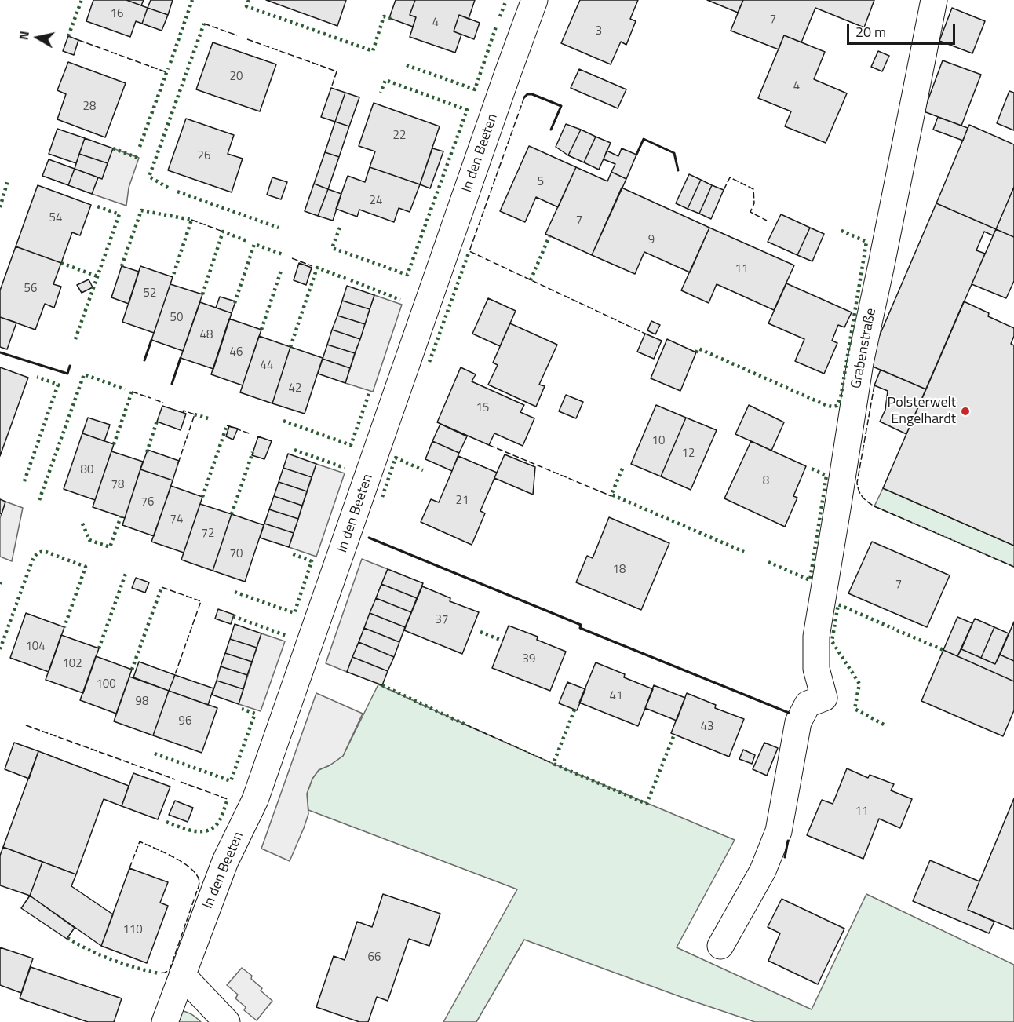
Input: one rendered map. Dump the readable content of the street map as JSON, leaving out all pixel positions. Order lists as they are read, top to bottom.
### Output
{
  "streets": {
    "street": ["In den Beeten", "Grabenstraße"]
  },
  "places": ["Polsterwelt Engelhardt"],
  "house_numbers": [
    "16",
    "7",
    "4",
    "3",
    "20",
    "4",
    "28",
    "22",
    "26",
    "5",
    "24",
    "54",
    "7",
    "9",
    "11",
    "56",
    "52",
    "50",
    "48",
    "46",
    "44",
    "42",
    "15",
    "10",
    "12",
    "80",
    "8",
    "78",
    "21",
    "76",
    "74",
    "72",
    "70",
    "18",
    "7",
    "37",
    "104",
    "39",
    "102",
    "100",
    "41",
    "98",
    "96",
    "43",
    "11",
    "110",
    "66"
  ],
  "scale_bar": "20 m",
  "north": "left"
}
